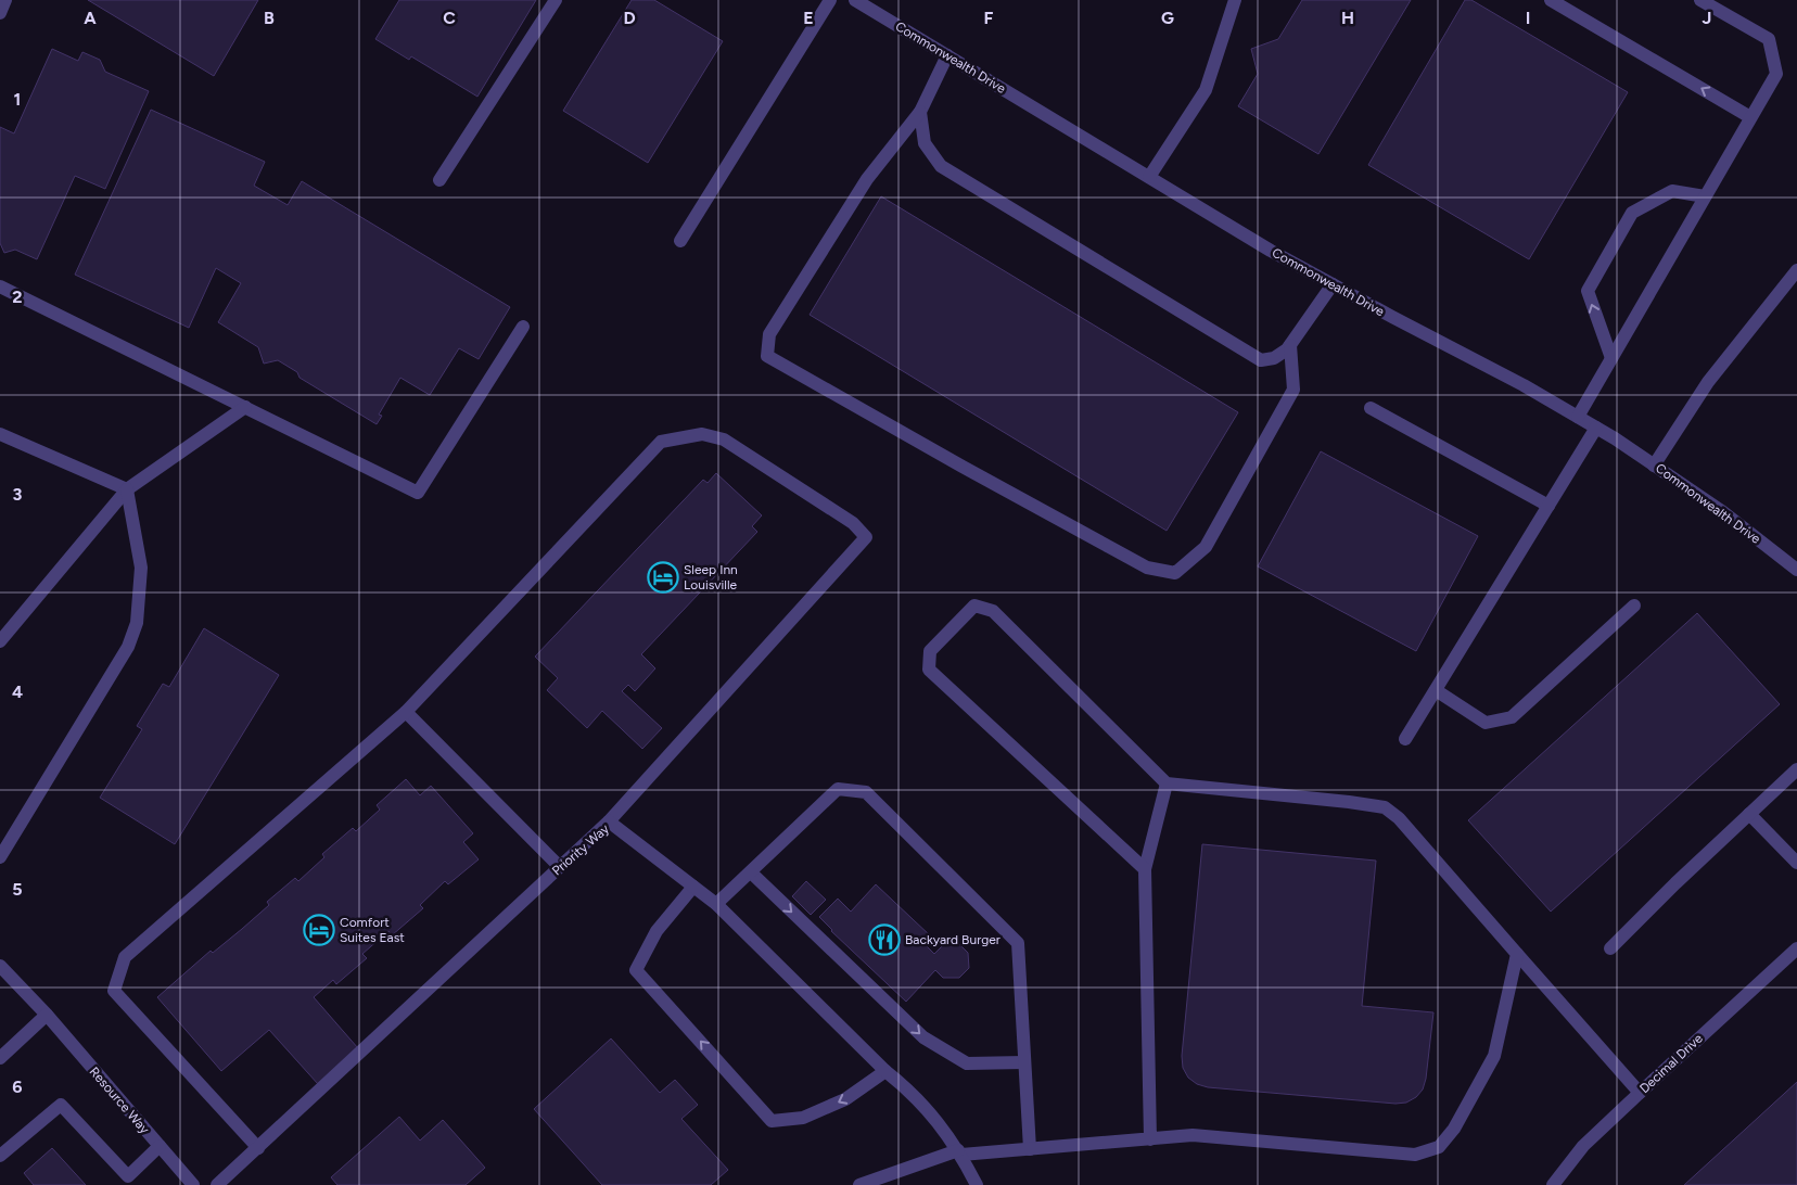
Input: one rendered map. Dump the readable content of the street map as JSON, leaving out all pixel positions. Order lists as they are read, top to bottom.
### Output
{
  "streets": {
    "street": [
      "Commonwealth Drive",
      "Priority Way",
      "Decimal Drive",
      "Resource Way"
    ]
  },
  "places": {
    "hotel": ["Sleep Inn Louisville", "Comfort Suites East"],
    "restaurant": ["Backyard Burger"]
  },
  "grid": {
    "columns": [
      "A",
      "B",
      "C",
      "D",
      "E",
      "F",
      "G",
      "H",
      "I",
      "J"
    ],
    "rows": [
      "1",
      "2",
      "3",
      "4",
      "5",
      "6"
    ]
  }
}
